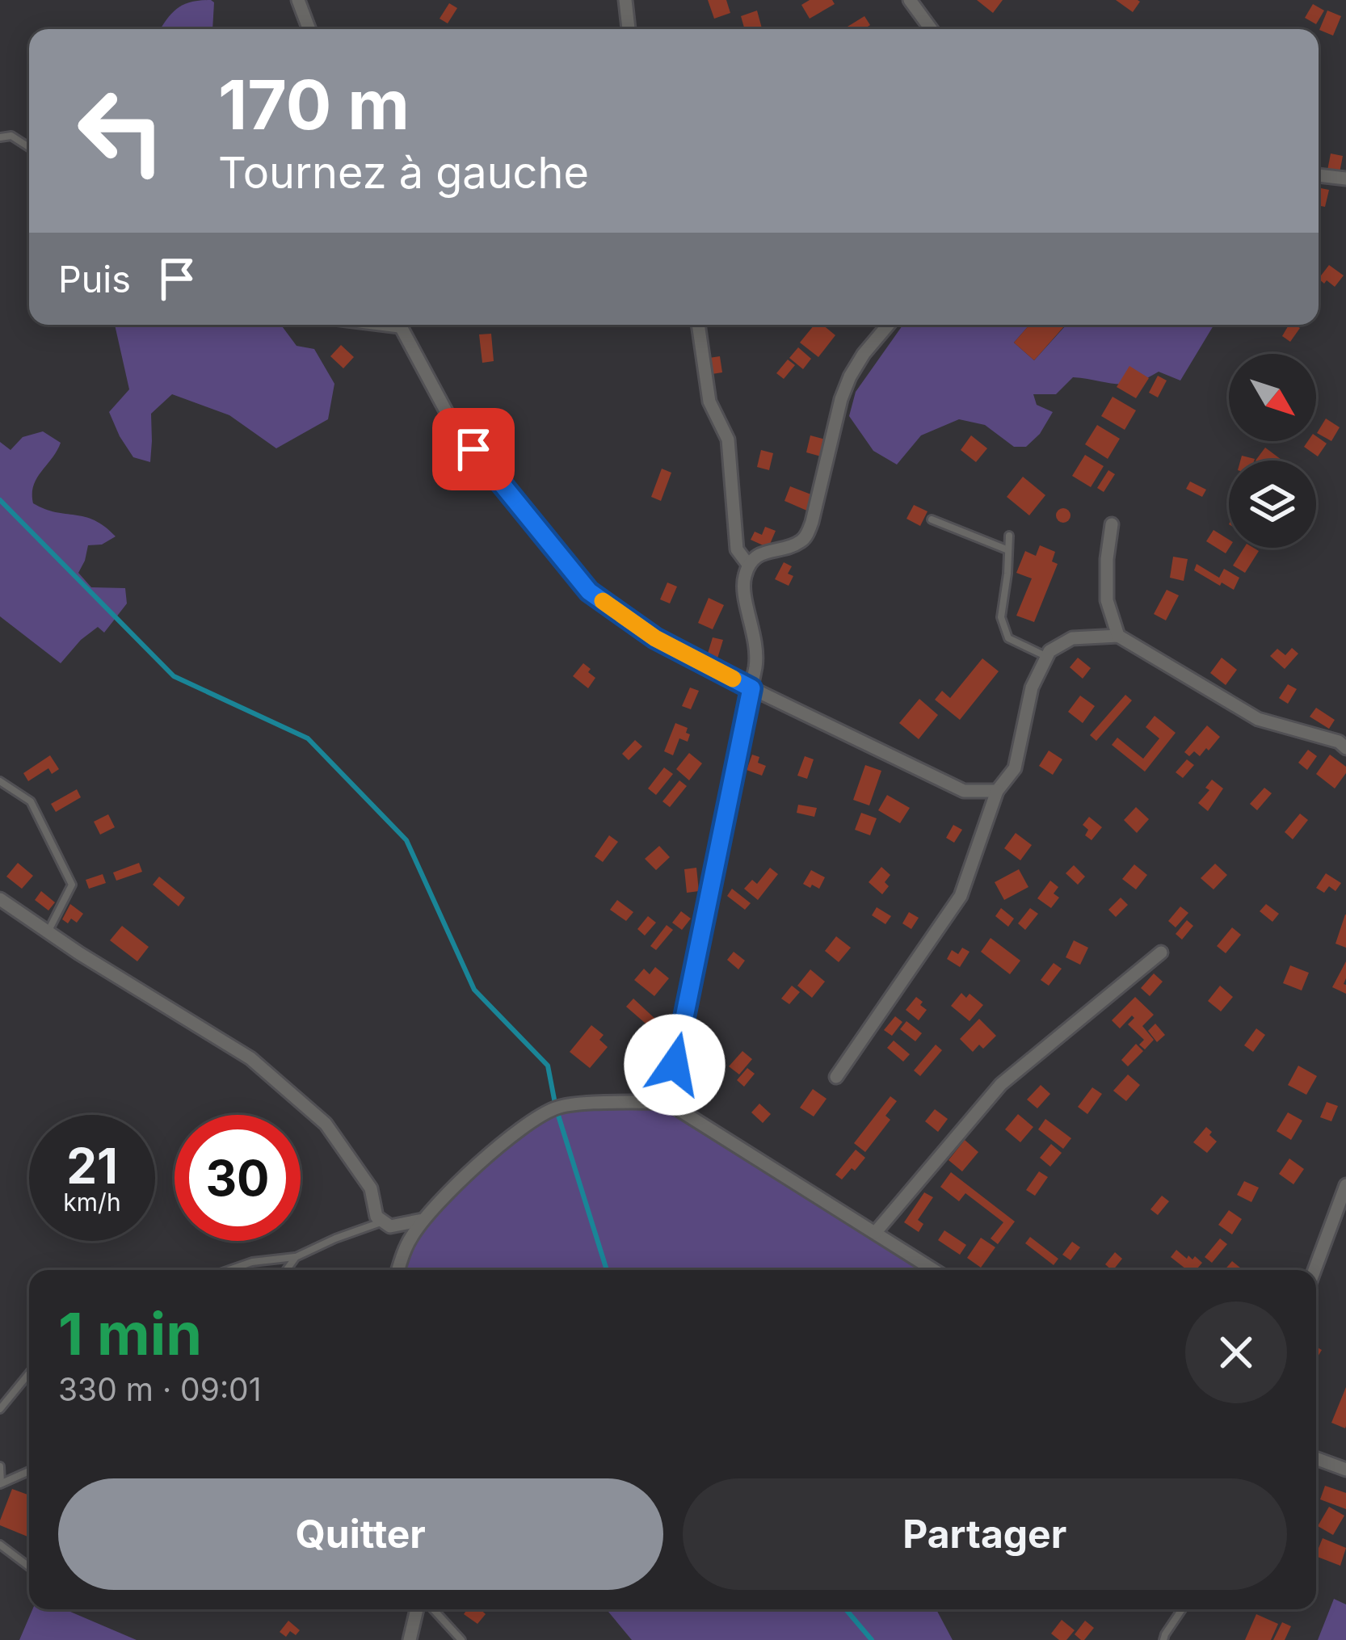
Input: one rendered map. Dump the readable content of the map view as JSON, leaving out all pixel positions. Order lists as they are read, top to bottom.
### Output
{
  "north": "bottom right",
  "page": {
    "turn": ["170 m", "Tournez à gauche"],
    "then": "Puis",
    "speed": "21 km/h",
    "limit": "30",
    "heading": ["1 min", "330 m · 09:01"],
    "buttons": ["Quitter", "Partager"]
  }
}
